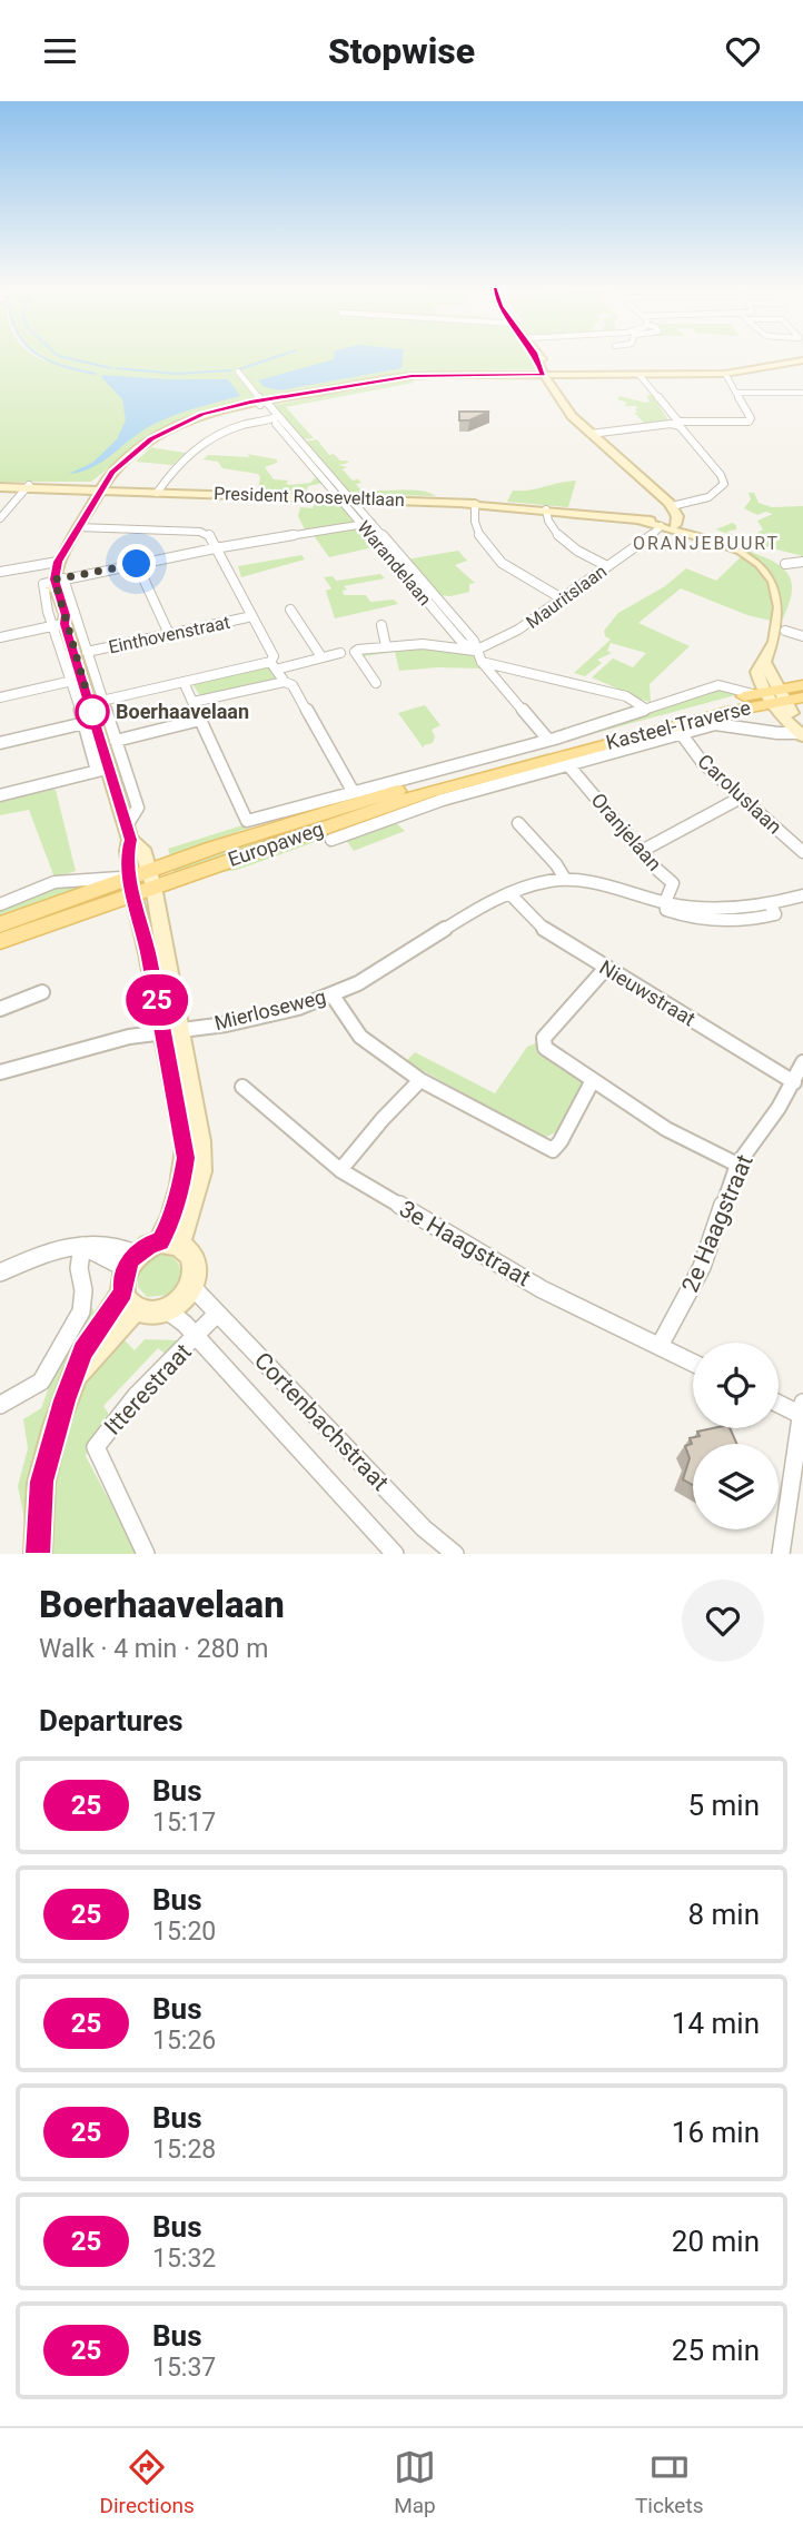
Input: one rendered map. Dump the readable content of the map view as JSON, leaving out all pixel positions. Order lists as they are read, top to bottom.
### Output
{
  "streets": {
    "main road": ["President Rooseveltlaan", "Kasteel-Traverse", "Europaweg"],
    "street": [
      "Warandelaan",
      "Mauritslaan",
      "Einthovenstraat",
      "Caroluslaan",
      "Oranjelaan",
      "Nieuwstraat",
      "Mierloseweg",
      "2e Haagstraat",
      "3e Haagstraat",
      "Itterestraat",
      "Cortenbachstraat"
    ]
  },
  "crossings": [
    ["President Rooseveltlaan", "Warandelaan"],
    ["President Rooseveltlaan", "Mauritslaan"],
    ["Warandelaan", "Mauritslaan"],
    ["Warandelaan", "Kasteel-Traverse"],
    ["Warandelaan", "Oranjelaan"],
    ["Warandelaan", "Europaweg"],
    ["Kasteel-Traverse", "Oranjelaan"],
    ["Kasteel-Traverse", "Europaweg"],
    ["Caroluslaan", "Europaweg"],
    ["Oranjelaan", "Europaweg"],
    ["Oranjelaan", "Mierloseweg"],
    ["Nieuwstraat", "Mierloseweg"],
    ["Nieuwstraat", "2e Haagstraat"],
    ["2e Haagstraat", "3e Haagstraat"],
    ["Itterestraat", "Cortenbachstraat"]
  ],
  "districts": ["ORANJEBUURT"],
  "places": ["Boerhaavelaan"],
  "lines": ["bus line 25"],
  "page": {
    "header": "Stopwise",
    "on_map": "25",
    "heading": [
      ["Boerhaavelaan", "Walk · 4 min · 280 m"],
      "Departures"
    ],
    "list": [
      {
        "mark": "25",
        "name": "Bus",
        "note": "15:17",
        "value": "5 min"
      },
      {
        "mark": "25",
        "name": "Bus",
        "note": "15:20",
        "value": "8 min"
      },
      {
        "mark": "25",
        "name": "Bus",
        "note": "15:26",
        "value": "14 min"
      },
      {
        "mark": "25",
        "name": "Bus",
        "note": "15:28",
        "value": "16 min"
      },
      {
        "mark": "25",
        "name": "Bus",
        "note": "15:32",
        "value": "20 min"
      },
      {
        "mark": "25",
        "name": "Bus",
        "note": "15:37",
        "value": "25 min"
      }
    ],
    "tabs": ["Directions", "Map", "Tickets"]
  }
}
